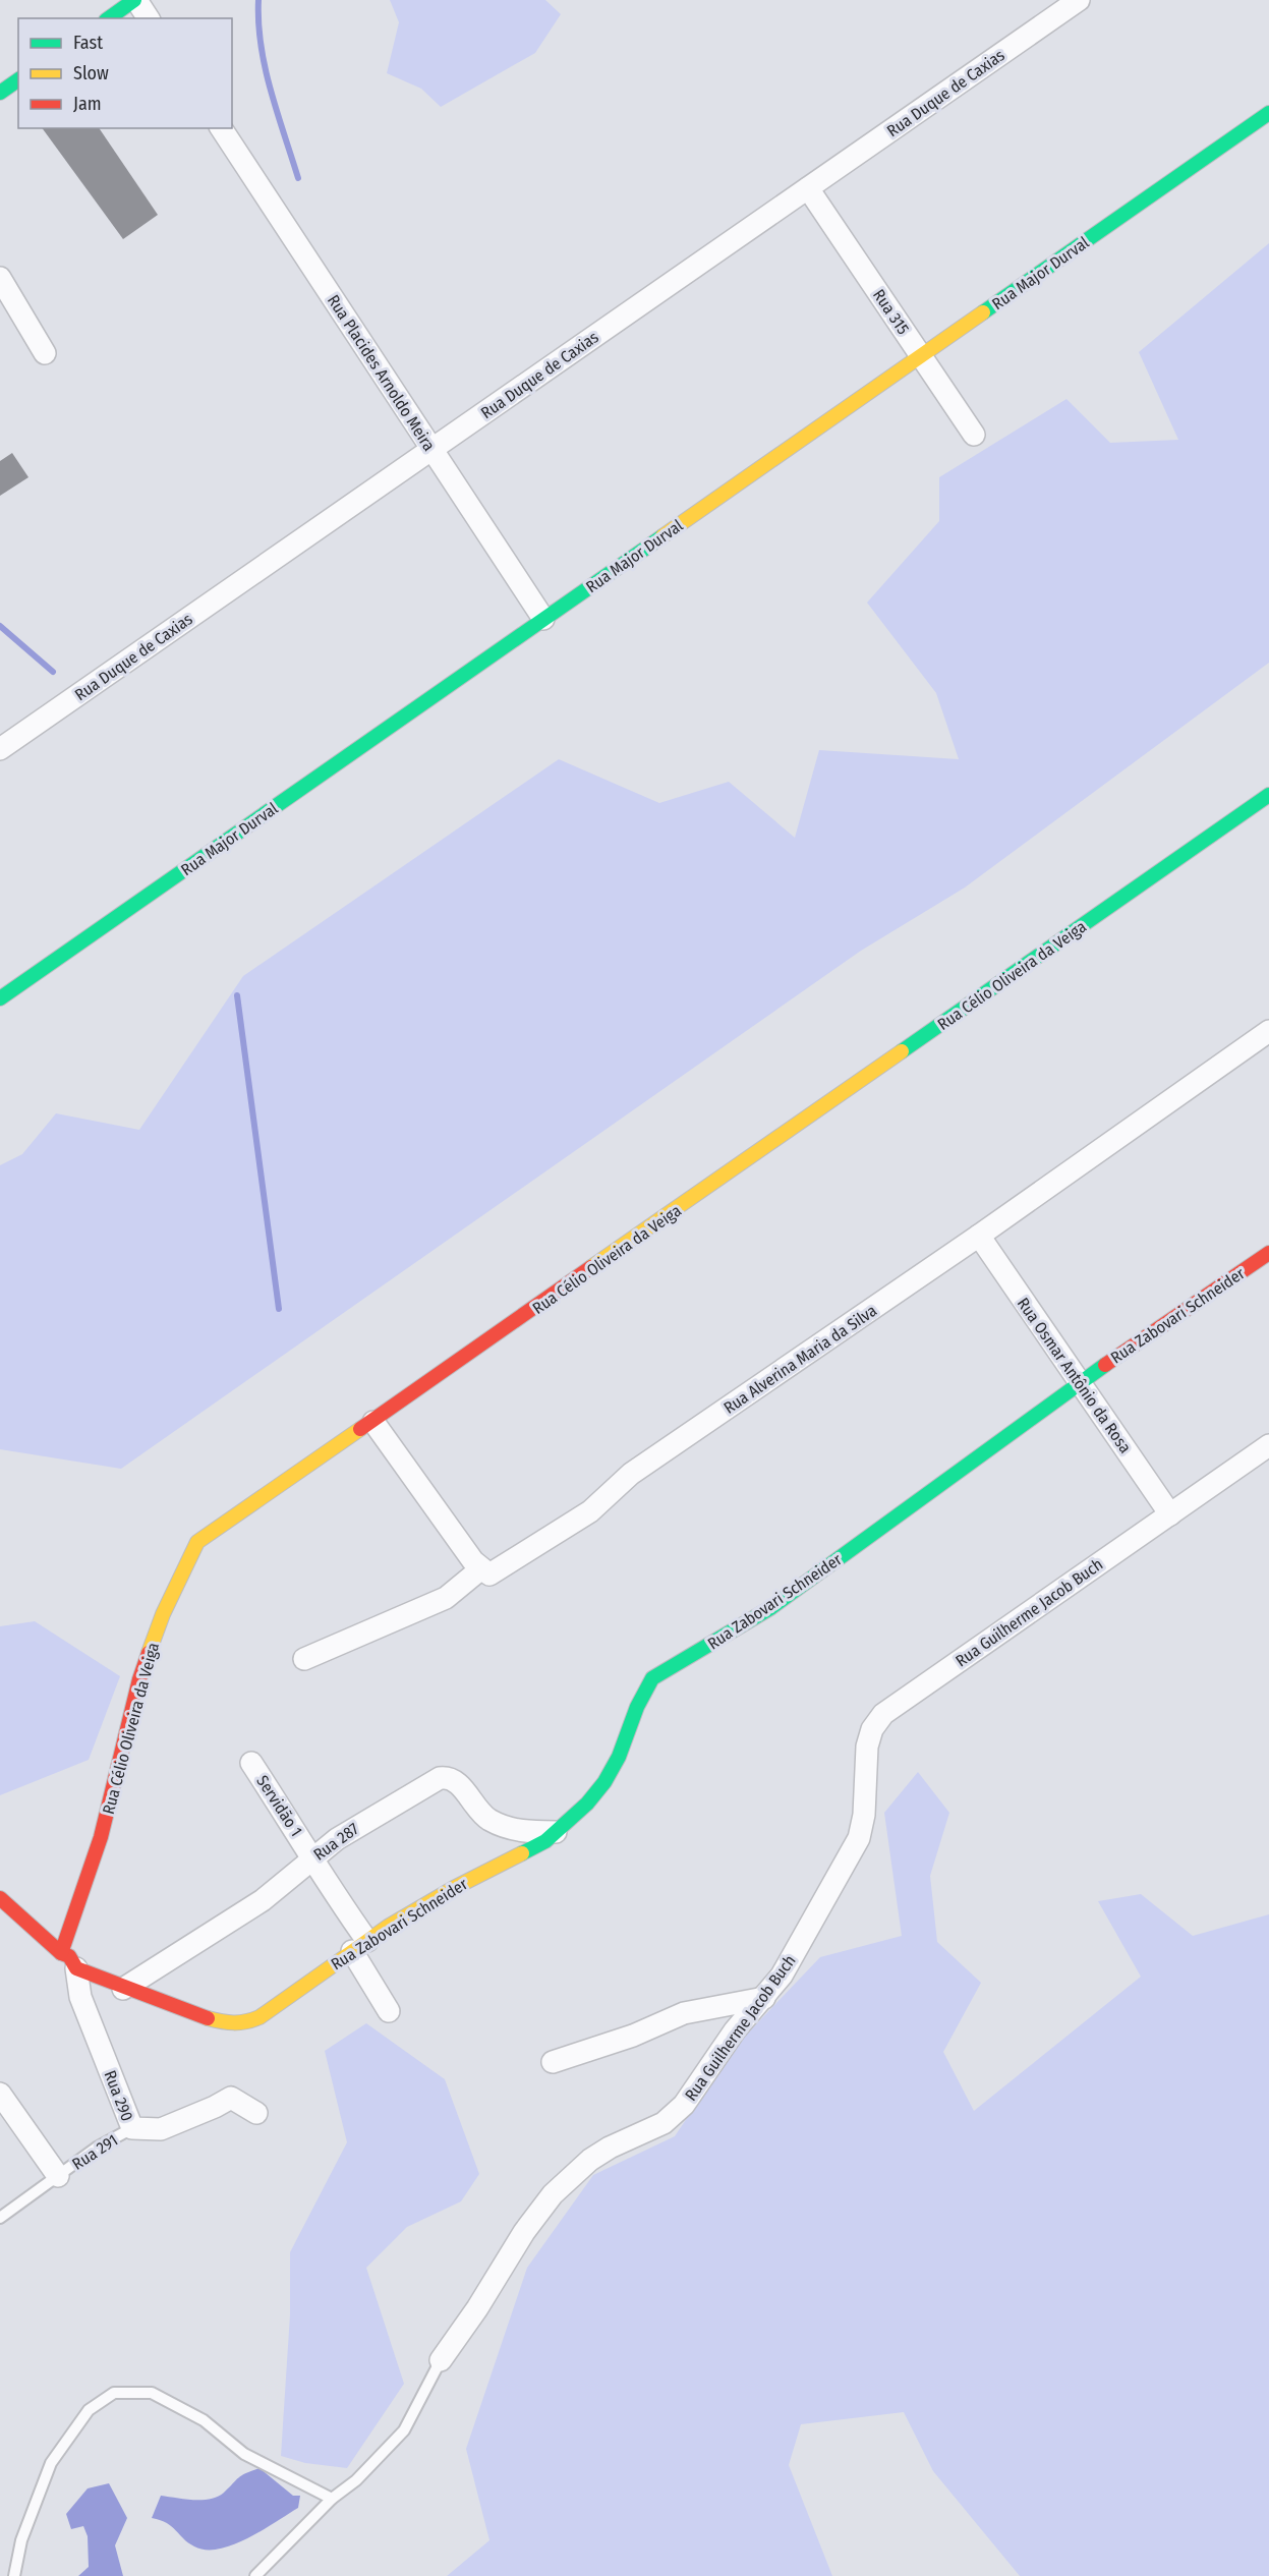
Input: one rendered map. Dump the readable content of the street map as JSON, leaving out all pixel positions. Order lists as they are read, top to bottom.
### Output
{
  "streets": {
    "street": [
      "Rua Duque de Caxias",
      "Rua Major Durval",
      "Rua 315",
      "Rua Placides Arnoldo Meira",
      "Rua Célio Oliveira da Veiga",
      "Rua Zabovari Schneider",
      "Rua Alverina Maria da Silva",
      "Rua Osmar Antônio da Rosa",
      "Rua Guilherme Jacob Buch",
      "Servidão 1",
      "Rua 287",
      "Rua 290"
    ],
    "lane": ["Rua 291"]
  },
  "crossings": [
    ["Rua Duque de Caxias", "Rua 315"],
    ["Rua Duque de Caxias", "Rua Placides Arnoldo Meira"],
    ["Rua Major Durval", "Rua 315"],
    ["Rua Major Durval", "Rua Placides Arnoldo Meira"],
    ["Rua Célio Oliveira da Veiga", "Rua Zabovari Schneider"],
    ["Rua Zabovari Schneider", "Rua Osmar Antônio da Rosa"],
    ["Rua Zabovari Schneider", "Servidão 1"],
    ["Rua Zabovari Schneider", "Rua 287"],
    ["Rua Zabovari Schneider", "Rua 290"],
    ["Rua Alverina Maria da Silva", "Rua Osmar Antônio da Rosa"],
    ["Rua Osmar Antônio da Rosa", "Rua Guilherme Jacob Buch"],
    ["Servidão 1", "Rua 287"],
    ["Rua 290", "Rua 291"]
  ],
  "legend": ["Fast", "Slow", "Jam"]
}
